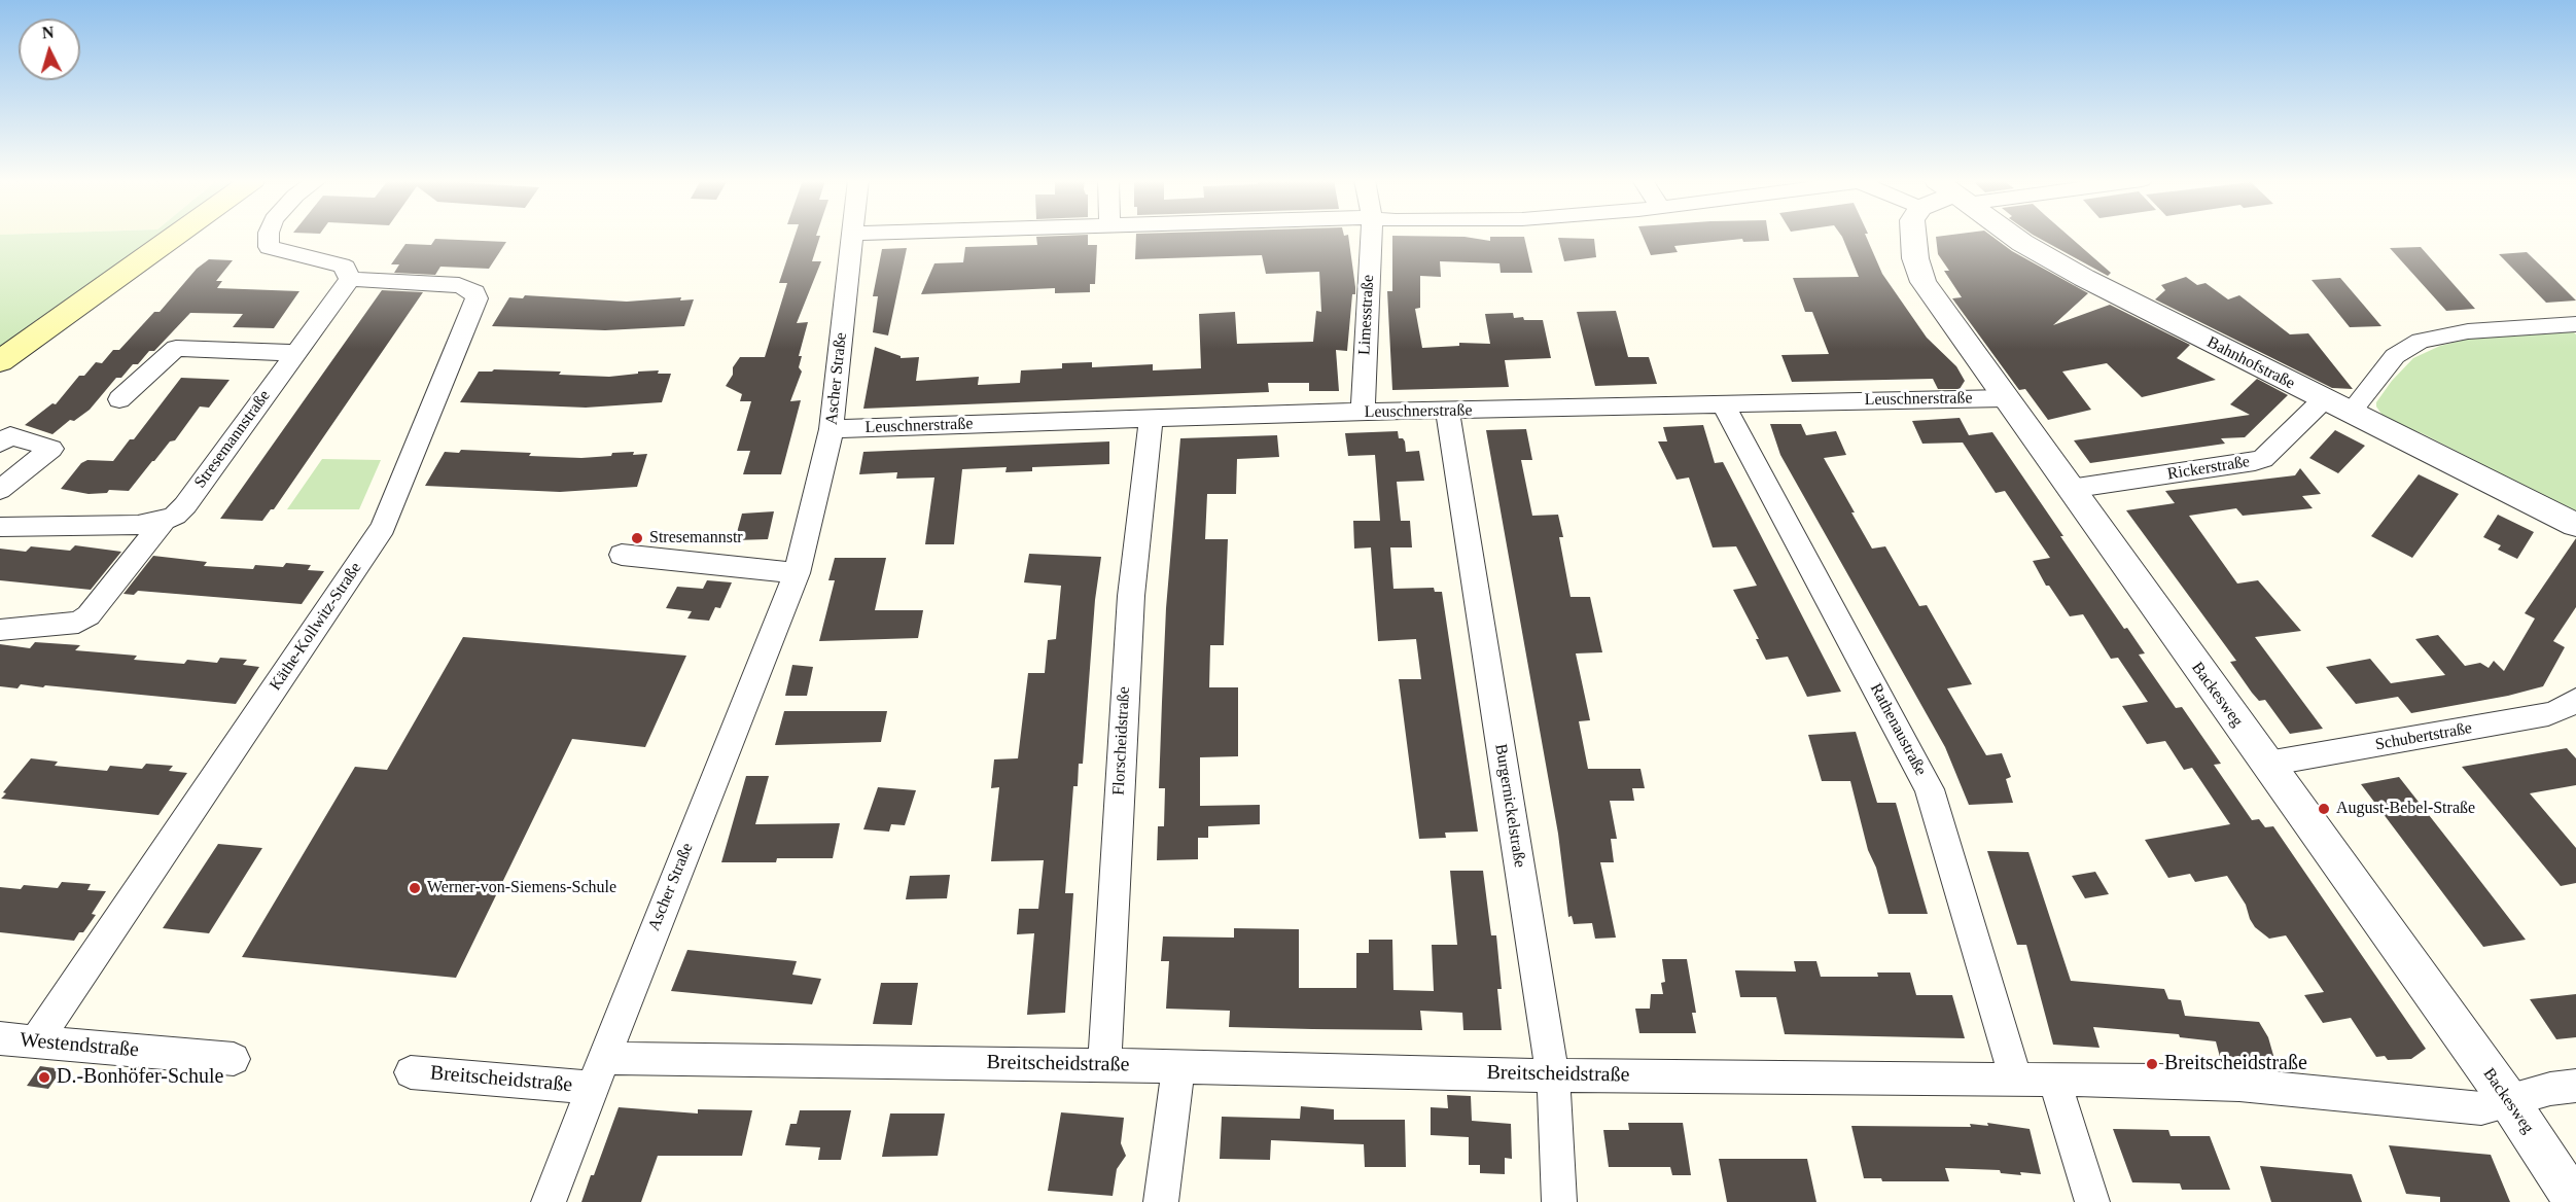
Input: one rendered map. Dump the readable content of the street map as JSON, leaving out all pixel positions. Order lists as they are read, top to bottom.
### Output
{
  "streets": {
    "street": [
      "Limesstraße",
      "Bahnhofstraße",
      "Ascher Straße",
      "Leuschnerstraße",
      "Stresemannstraße",
      "Rickerstraße",
      "Käthe-Kollwitz-Straße",
      "Backesweg",
      "Rathenaustraße",
      "Schubertstraße",
      "Florscheidstraße",
      "Burgernickelstraße",
      "Westendstraße",
      "Breitscheidstraße"
    ]
  },
  "crossings": [
    ["Limesstraße", "Leuschnerstraße"],
    ["Bahnhofstraße", "Rickerstraße"],
    ["Ascher Straße", "Leuschnerstraße"],
    ["Ascher Straße", "Breitscheidstraße"],
    ["Leuschnerstraße", "Backesweg"],
    ["Leuschnerstraße", "Rathenaustraße"],
    ["Leuschnerstraße", "Florscheidstraße"],
    ["Leuschnerstraße", "Burgernickelstraße"],
    ["Stresemannstraße", "Käthe-Kollwitz-Straße"],
    ["Rickerstraße", "Backesweg"],
    ["Käthe-Kollwitz-Straße", "Westendstraße"],
    ["Backesweg", "Schubertstraße"],
    ["Backesweg", "Breitscheidstraße"],
    ["Rathenaustraße", "Breitscheidstraße"],
    ["Florscheidstraße", "Breitscheidstraße"],
    ["Burgernickelstraße", "Breitscheidstraße"]
  ],
  "places": [
    "Stresemannstr",
    "August-Bebel-Straße",
    "Werner-von-Siemens-Schule",
    "Breitscheidstraße",
    "D.-Bonhöfer-Schule"
  ],
  "north": "top"
}
